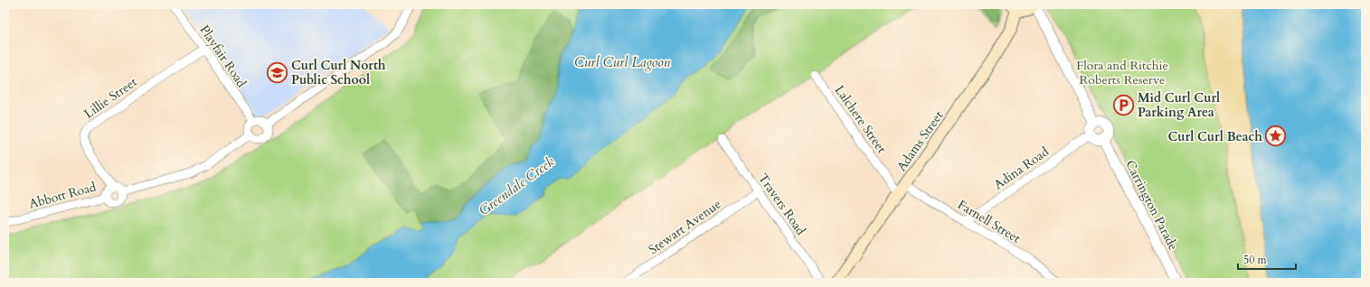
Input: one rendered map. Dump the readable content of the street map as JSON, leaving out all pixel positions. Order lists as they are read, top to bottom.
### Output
{
  "streets": {
    "main road": ["Adams Street"],
    "street": [
      "Playfair Road",
      "Lillie Street",
      "Lalchere Street",
      "Adina Road",
      "Abbott Road",
      "Travers Road",
      "Carrington Parade",
      "Farnell Street",
      "Stewart Avenue"
    ]
  },
  "crossings": [
    ["Playfair Road", "Lillie Street"],
    ["Playfair Road", "Abbott Road"],
    ["Lillie Street", "Abbott Road"],
    ["Lalchere Street", "Adams Street"],
    ["Adams Street", "Farnell Street"],
    ["Adina Road", "Carrington Parade"],
    ["Adina Road", "Farnell Street"],
    ["Travers Road", "Stewart Avenue"]
  ],
  "water": ["Curl Curl Lagoon", "Greendale Creek"],
  "parks": ["Flora and Ritchie Roberts Reserve"],
  "places": {
    "school or university": ["Curl Curl North Public School"],
    "parking": ["Mid Curl Curl Parking Area"],
    "place": ["Curl Curl Beach"]
  },
  "scale_bar": "50 m"
}
